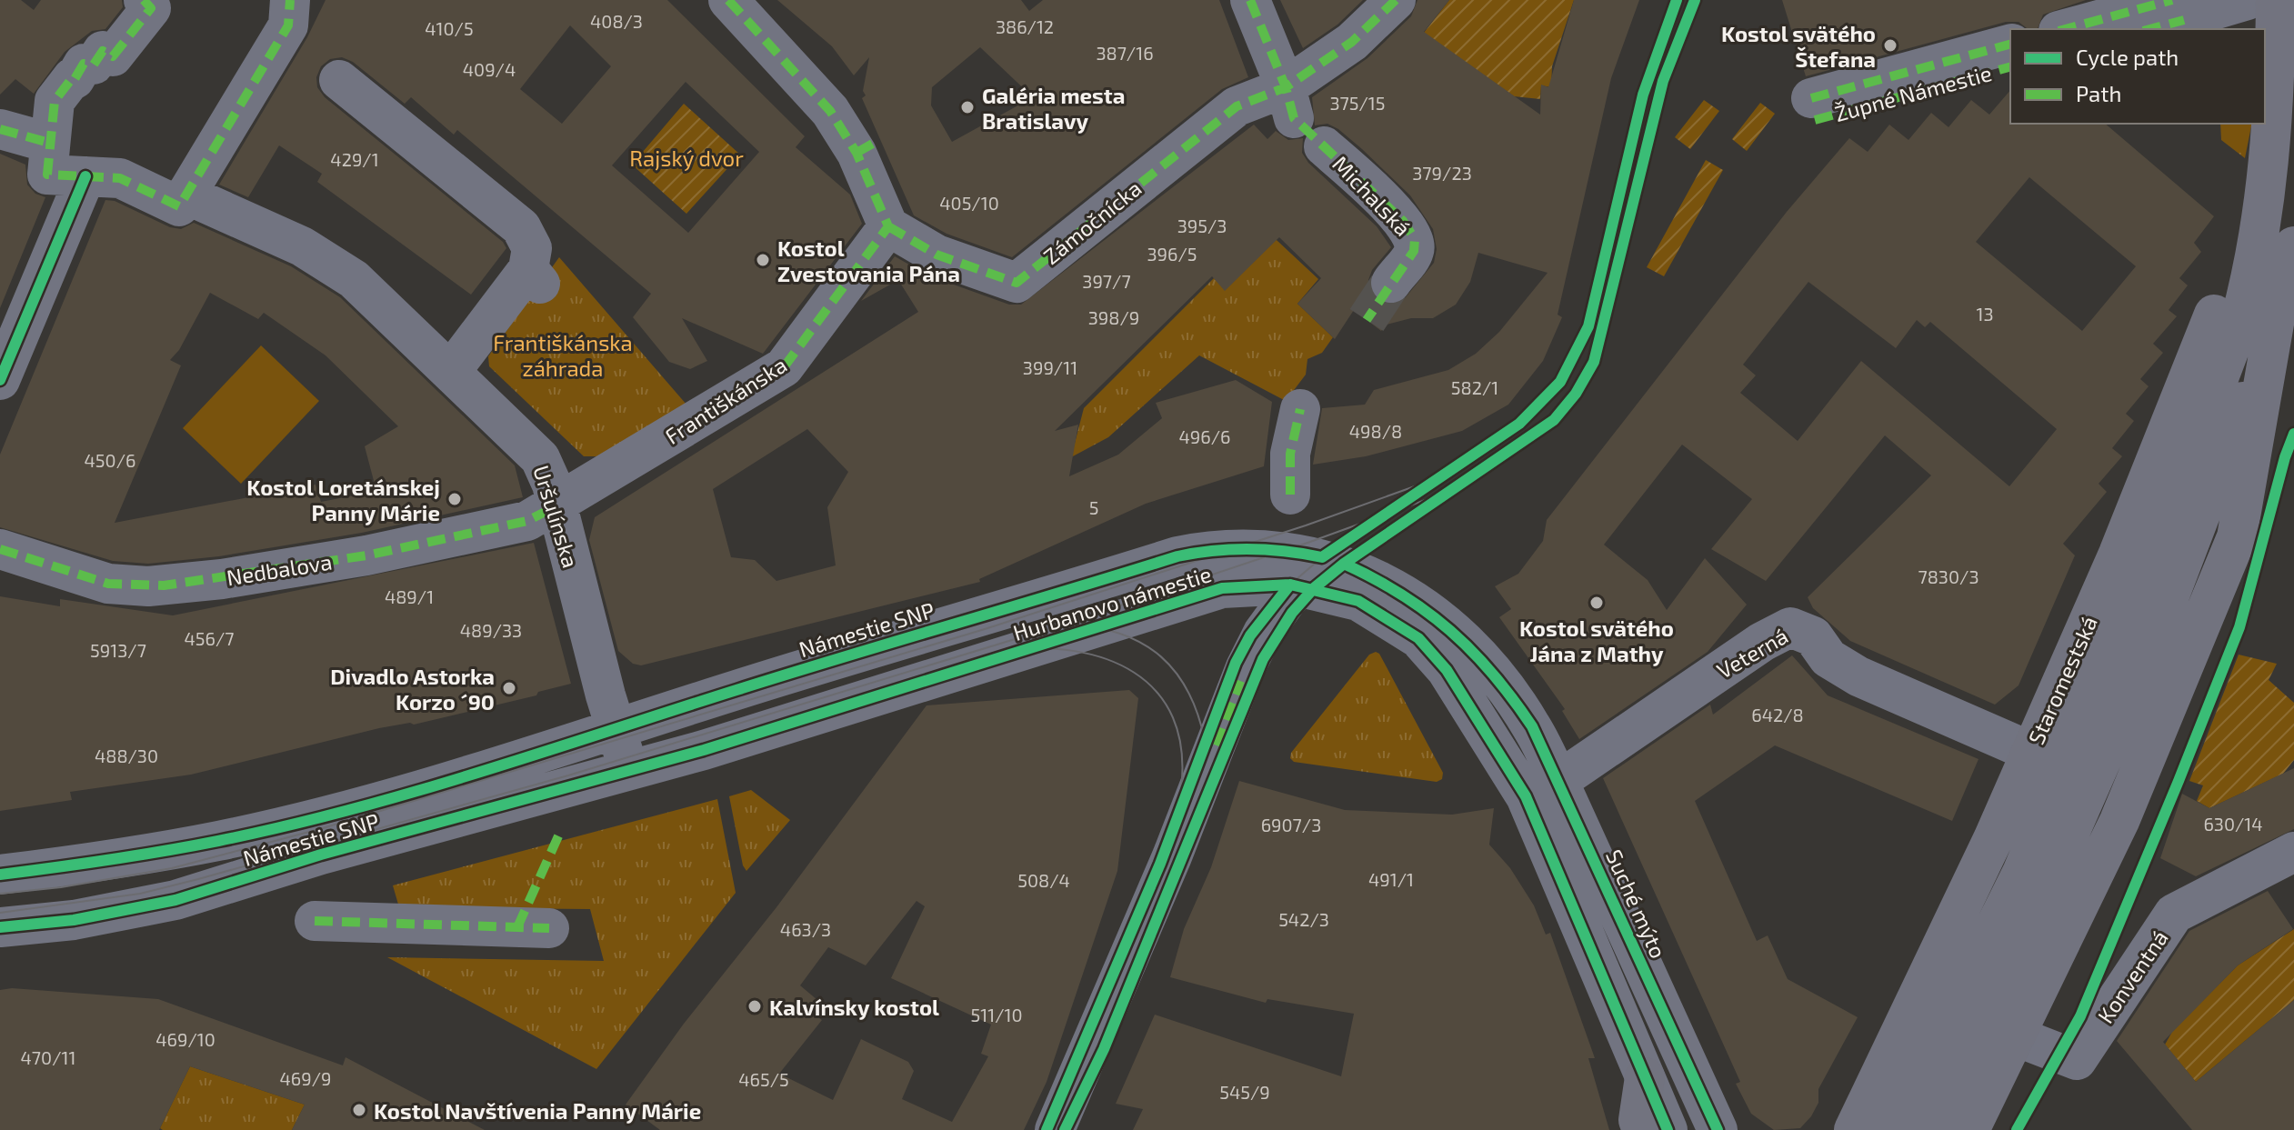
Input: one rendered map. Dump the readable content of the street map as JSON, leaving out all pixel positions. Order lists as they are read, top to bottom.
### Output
{
  "streets": {
    "main road": ["Staromestská"],
    "street": [
      "Župné Námestie",
      "Michalská",
      "Zámočnícka",
      "Františkánska",
      "Uršulínska",
      "Nedbalova",
      "Hurbanovo námestie",
      "Námestie SNP",
      "Veterná",
      "Suché mýto",
      "Konventná"
    ]
  },
  "crossings": [
    ["Zámočnícka", "Františkánska"],
    ["Františkánska", "Uršulínska"],
    ["Františkánska", "Nedbalova"],
    ["Uršulínska", "Nedbalova"],
    ["Uršulínska", "Námestie SNP"],
    ["Hurbanovo námestie", "Námestie SNP"],
    ["Hurbanovo námestie", "Suché mýto"],
    ["Veterná", "Staromestská"],
    ["Veterná", "Suché mýto"]
  ],
  "parks": ["Rajský dvor", "Františkánska záhrada"],
  "places": [
    "Kostol svätého Štefana",
    "Galéria mesta Bratislavy",
    "Kostol Zvestovania Pána",
    "Kostol Loretánskej Panny Márie",
    "Kostol svätého Jána z Mathy",
    "Divadlo Astorka Korzo ´90",
    "Kalvínsky kostol",
    "Kostol Navštívenia Panny Márie"
  ],
  "house_numbers": [
    "408/3",
    "386/12",
    "410/5",
    "387/16",
    "409/4",
    "375/15",
    "429/1",
    "379/23",
    "405/10",
    "395/3",
    "396/5",
    "397/7",
    "13",
    "398/9",
    "399/11",
    "582/1",
    "498/8",
    "496/6",
    "450/6",
    "5",
    "7830/3",
    "489/1",
    "489/33",
    "456/7",
    "5913/7",
    "642/8",
    "488/30",
    "630/14",
    "6907/3",
    "491/1",
    "508/4",
    "542/3",
    "463/3",
    "511/10",
    "469/10",
    "470/11",
    "469/9",
    "465/5",
    "545/9"
  ],
  "legend": ["Cycle path", "Path"]
}
